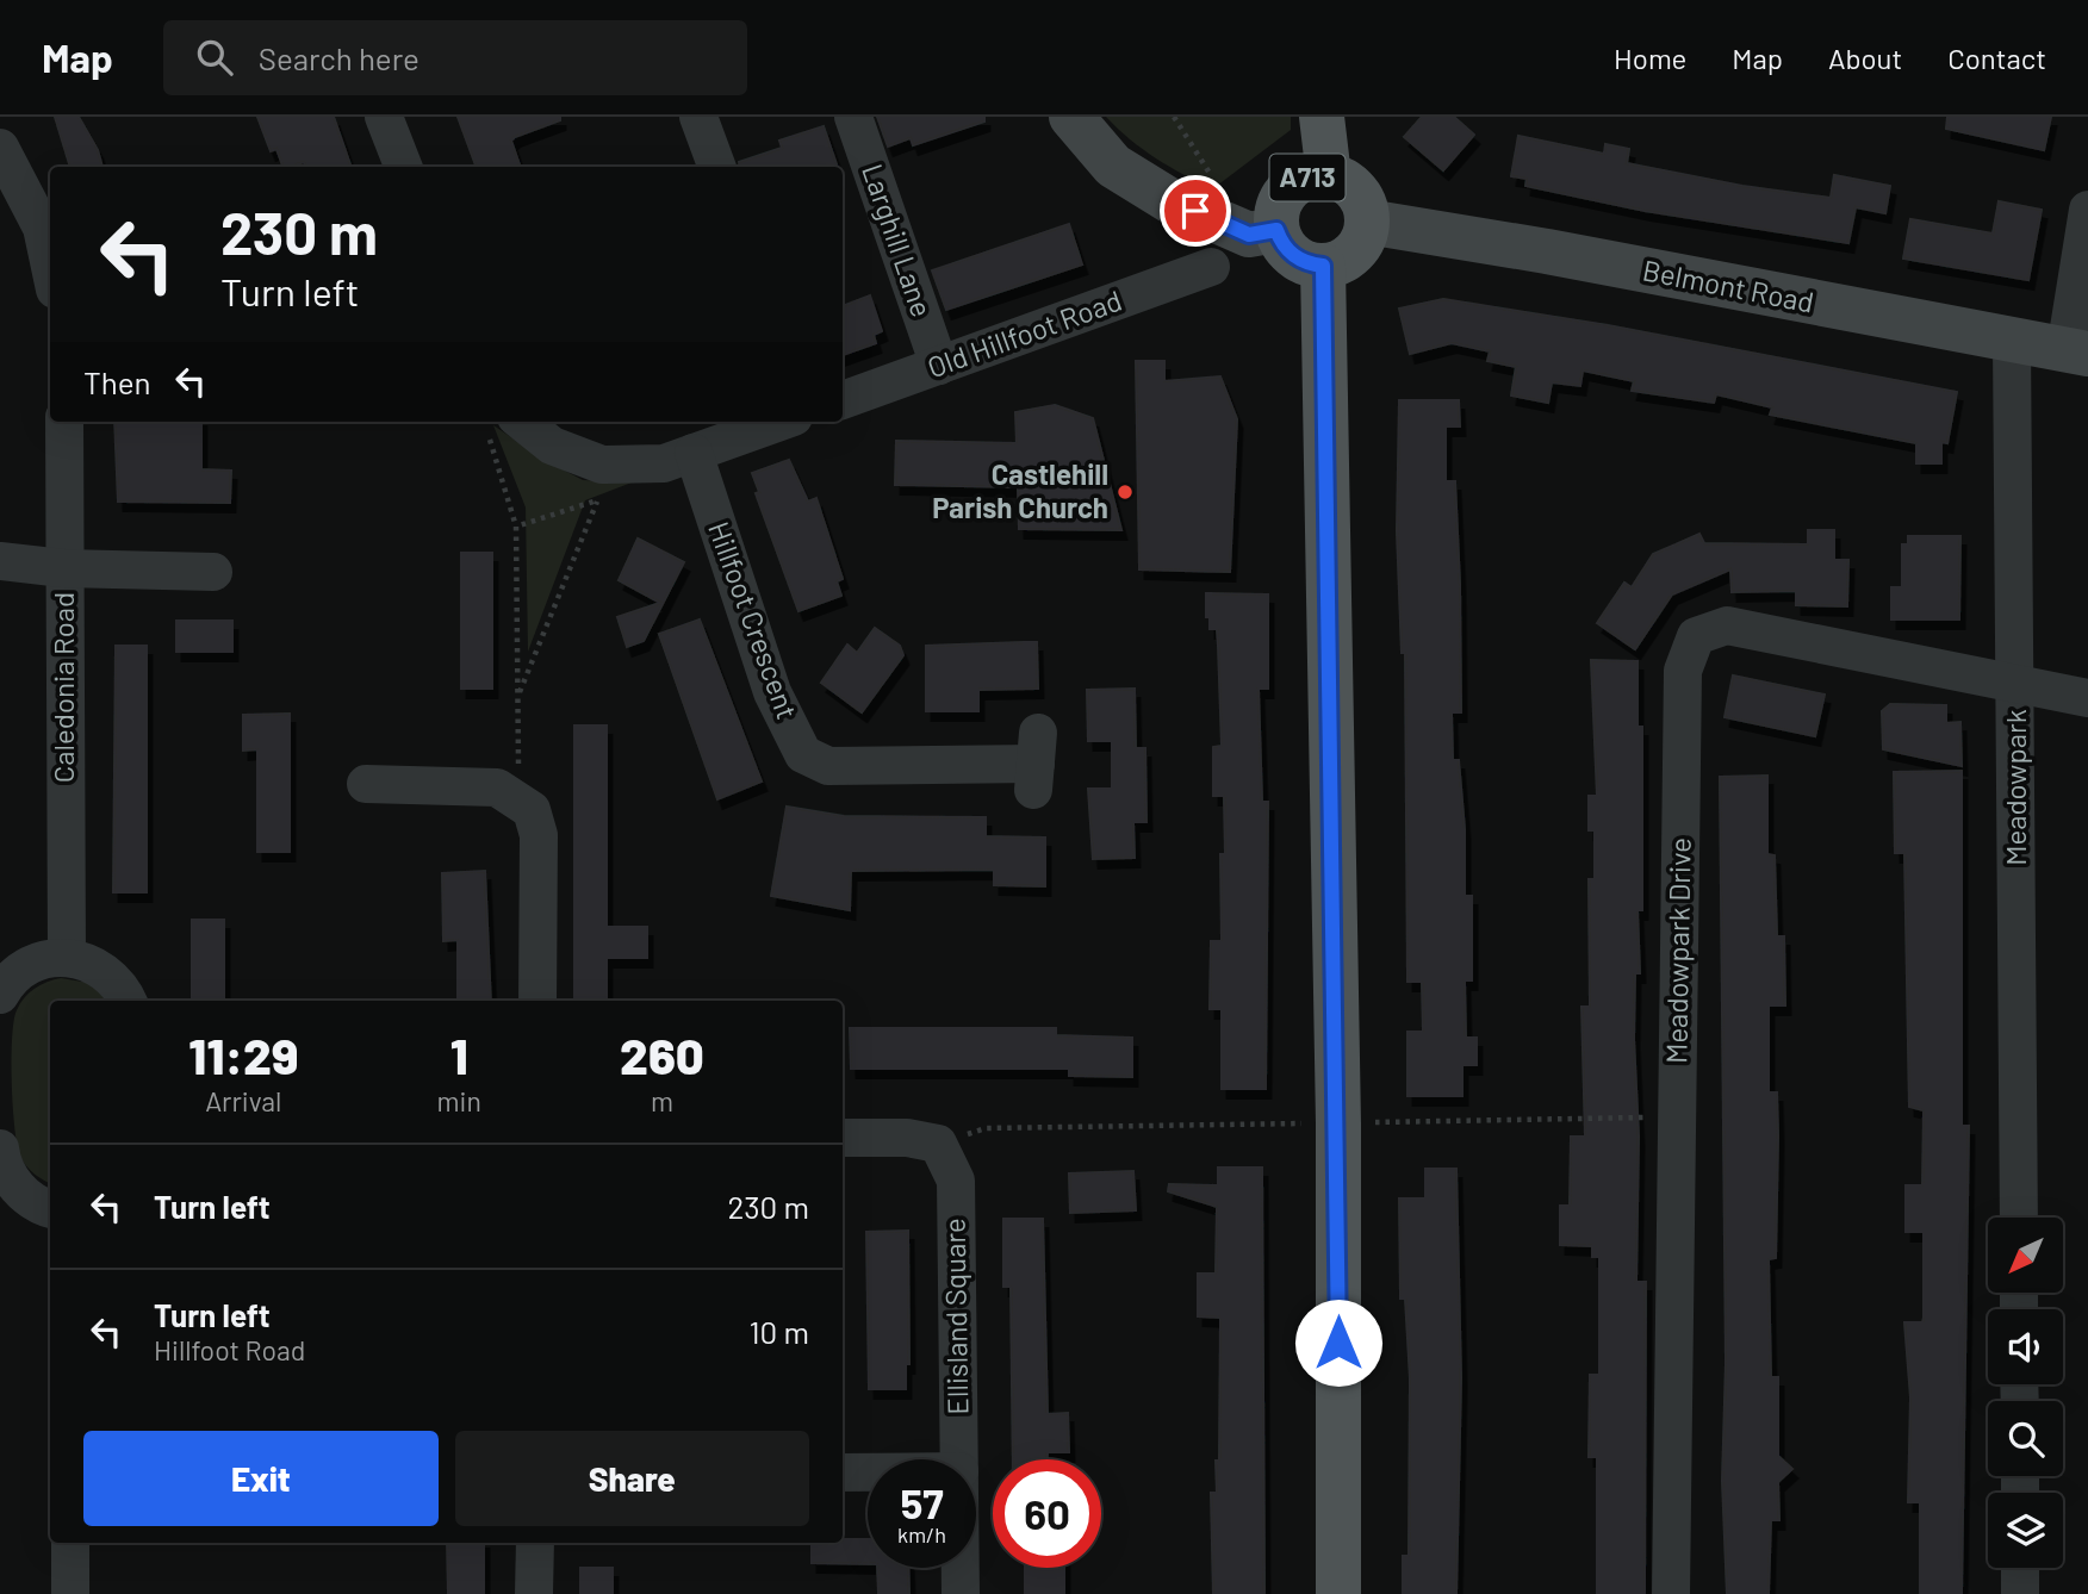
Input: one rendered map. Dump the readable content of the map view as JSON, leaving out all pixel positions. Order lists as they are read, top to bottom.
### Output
{
  "streets": {
    "main road": ["A713"],
    "street": [
      "Larghill Lane",
      "Belmont Road",
      "Old Hillfoot Road",
      "Hillfoot Crescent",
      "Caledonia Road",
      "Meadowpark",
      "Meadowpark Drive",
      "Ellisland Square"
    ]
  },
  "crossings": [
    ["A713", "Belmont Road"],
    ["Larghill Lane", "Old Hillfoot Road"],
    ["Belmont Road", "Meadowpark"],
    ["Meadowpark", "Meadowpark Drive"]
  ],
  "places": ["Castlehill Parish Church"],
  "north": "bottom left",
  "page": {
    "header": "Map",
    "search": "Search here",
    "nav": [
      "Home",
      "Map",
      "About",
      "Contact"
    ],
    "turn": ["230 m", "Turn left"],
    "then": "Then",
    "eta": [
      "11:29",
      "Arrival",
      "1",
      "min",
      "260",
      "m"
    ],
    "list": [
      {
        "name": "Turn left",
        "value": "230 m"
      },
      {
        "name": "Turn left",
        "note": "Hillfoot Road",
        "value": "10 m"
      }
    ],
    "buttons": ["Exit", "Share"],
    "speed": "57 km/h",
    "limit": "60"
  }
}
